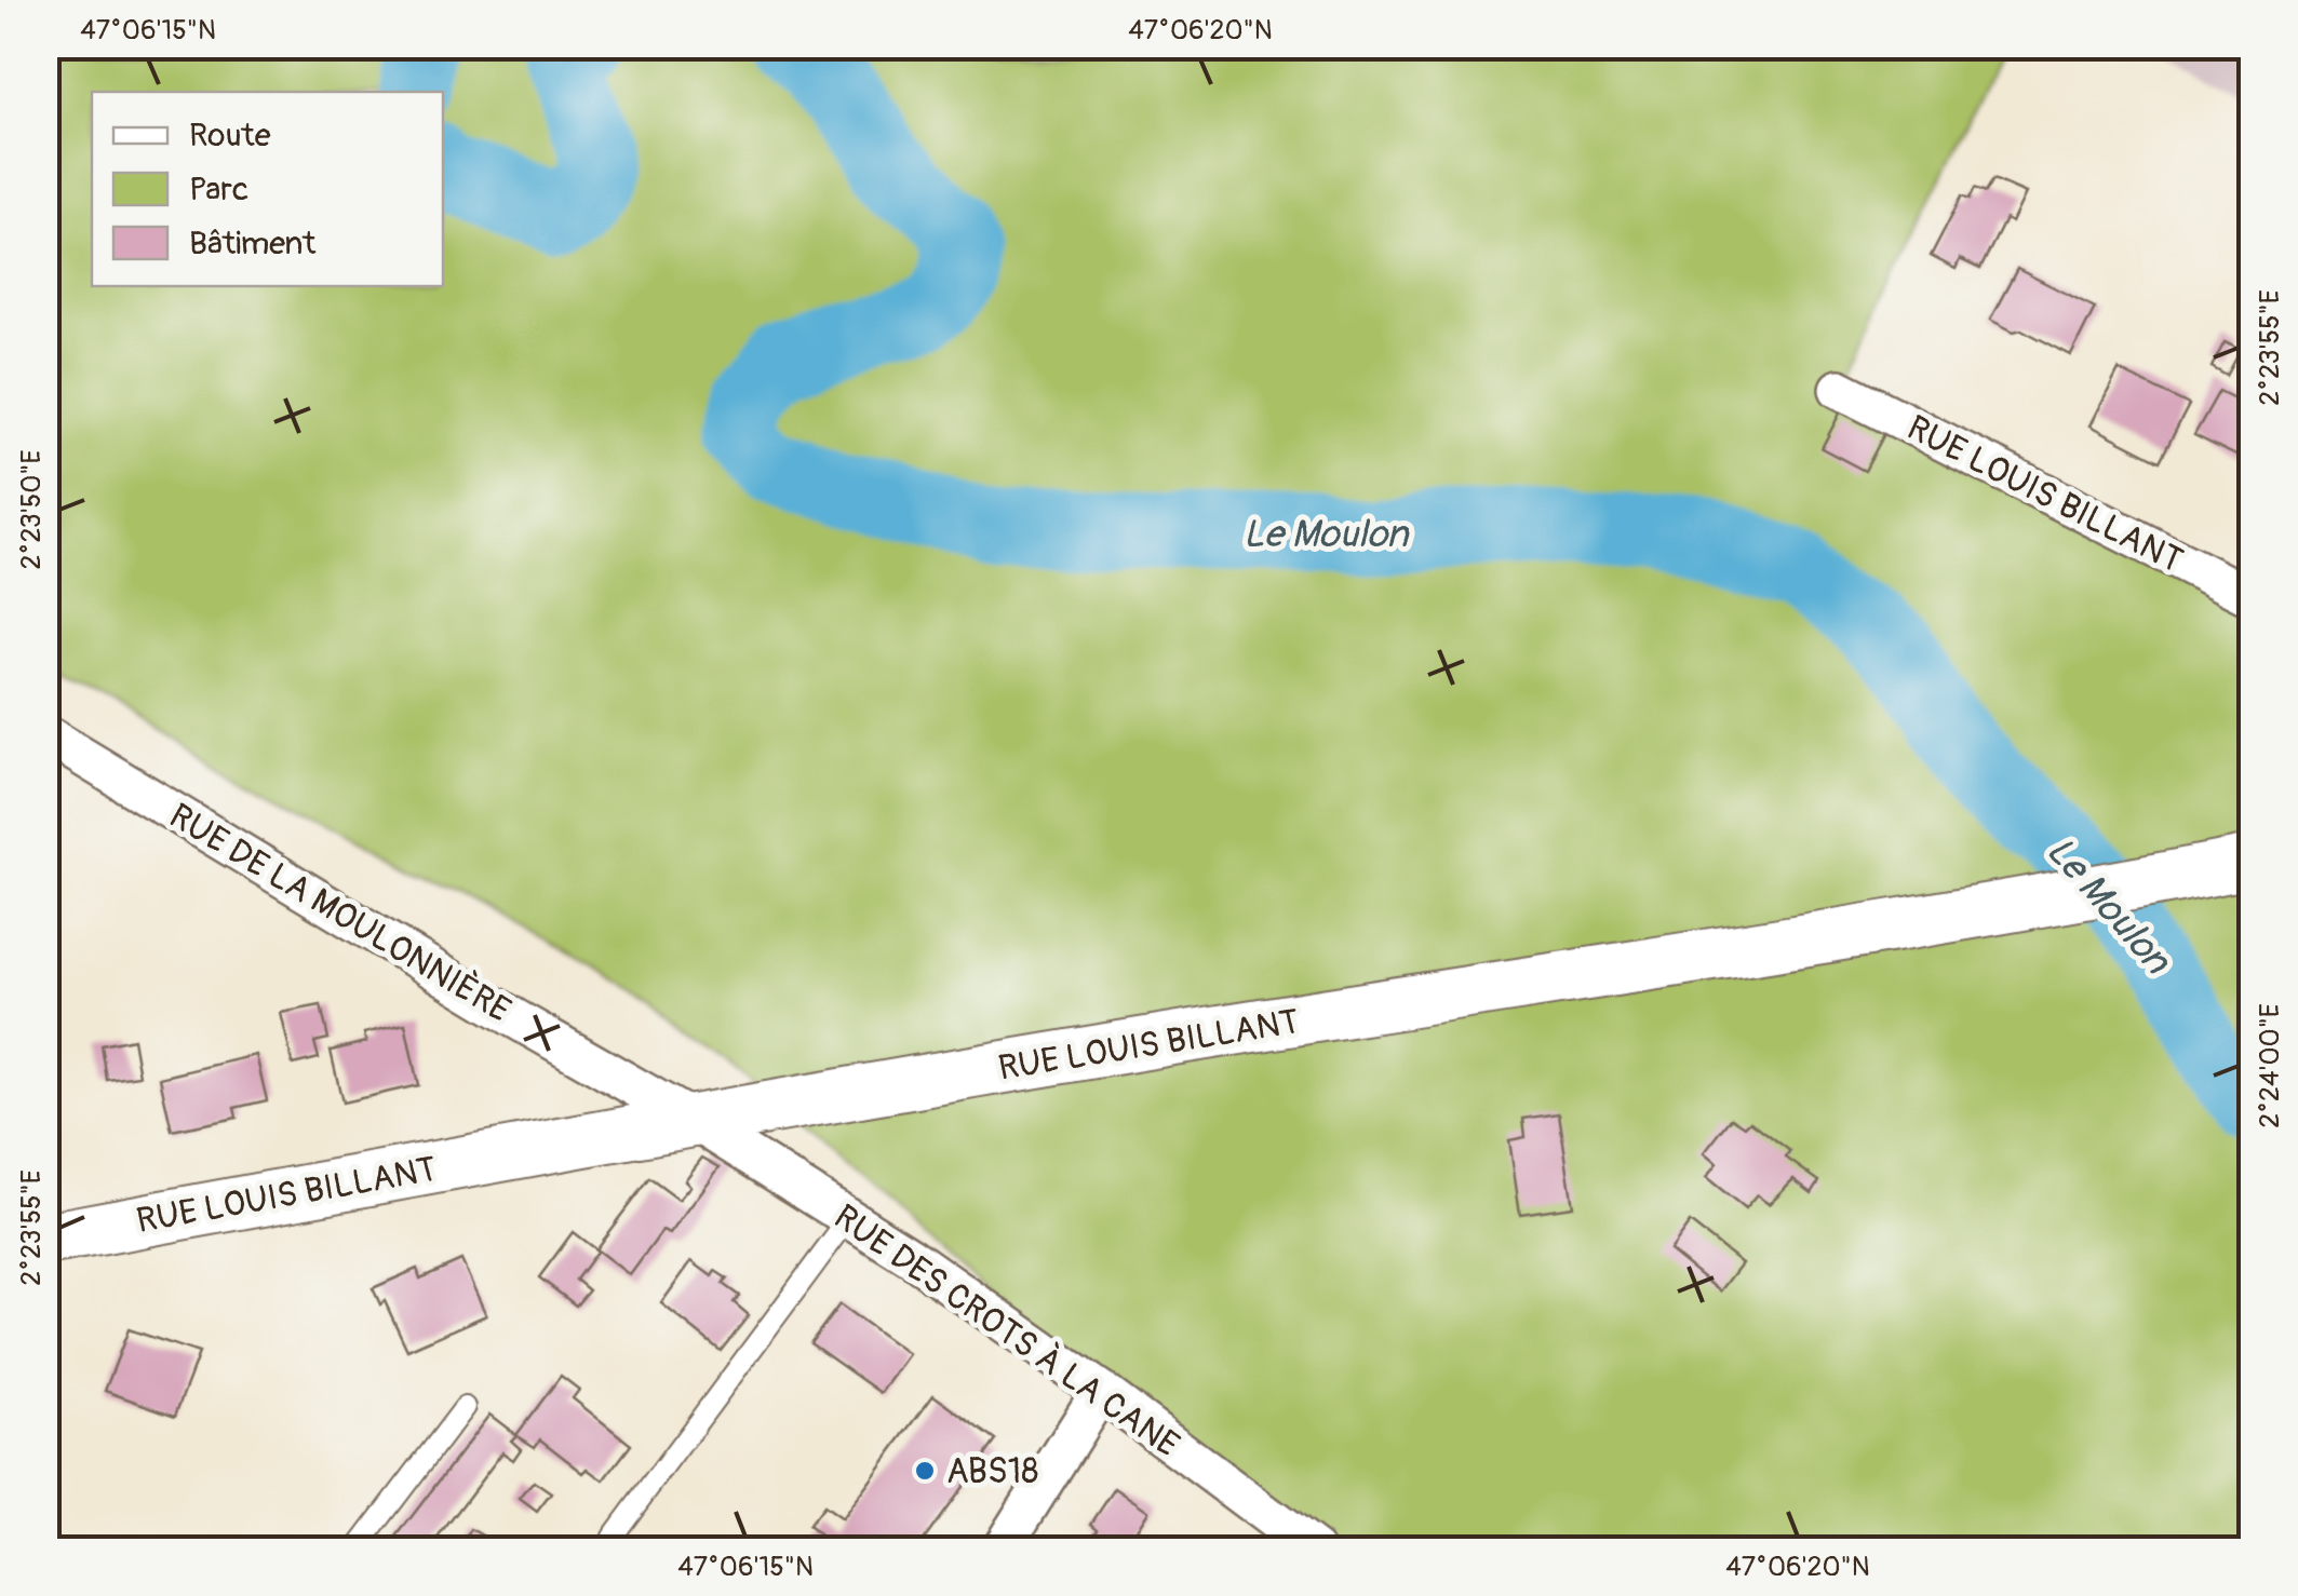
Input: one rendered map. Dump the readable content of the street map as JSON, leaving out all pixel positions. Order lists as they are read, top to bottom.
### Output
{
  "streets": {
    "street": ["RUE LOUIS BILLANT", "RUE DE LA MOULONNIÈRE", "RUE DES CROTS À LA CANE"]
  },
  "crossings": [
    ["RUE LOUIS BILLANT", "RUE DE LA MOULONNIÈRE"],
    ["RUE LOUIS BILLANT", "RUE DES CROTS À LA CANE"],
    ["RUE DE LA MOULONNIÈRE", "RUE DES CROTS À LA CANE"]
  ],
  "water": ["Le Moulon"],
  "places": ["ABS18"],
  "legend": ["Route", "Parc", "Bâtiment"],
  "coordinates": [
    "47°06'15\"N",
    "47°06'20\"N",
    "2°23'55\"E",
    "2°23'50\"E",
    "2°24'00\"E"
  ]
}
